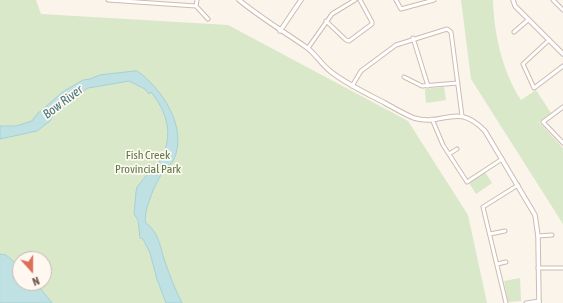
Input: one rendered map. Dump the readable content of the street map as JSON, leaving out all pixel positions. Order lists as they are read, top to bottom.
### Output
{
  "water": ["Bow River"],
  "parks": ["Fish Creek Provincial Park"],
  "north": "bottom"
}
